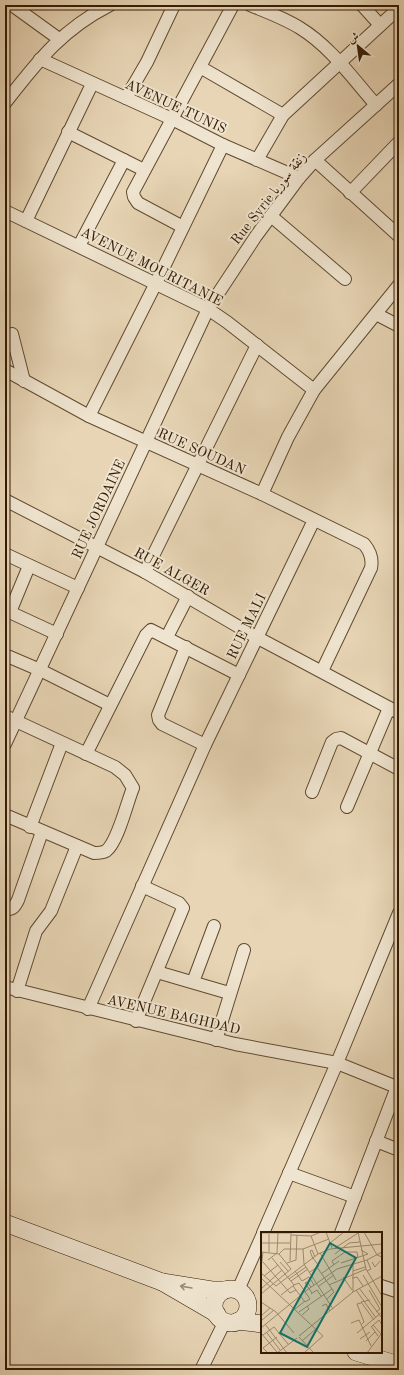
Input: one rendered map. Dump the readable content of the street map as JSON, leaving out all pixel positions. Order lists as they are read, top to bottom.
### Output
{
  "streets": {
    "street": [
      "AVENUE TUNIS",
      "Rue Syrie زنقة سوريا",
      "AVENUE MOURITANIE",
      "RUE SOUDAN",
      "RUE JORDAINE",
      "RUE ALGER",
      "RUE MALI",
      "AVENUE BAGHDAD"
    ]
  },
  "crossings": [
    ["AVENUE TUNIS", "Rue Syrie زنقة سوريا"],
    ["Rue Syrie زنقة سوريا", "AVENUE MOURITANIE"],
    ["Rue Syrie زنقة سوريا", "RUE JORDAINE"],
    ["AVENUE MOURITANIE", "RUE JORDAINE"],
    ["RUE SOUDAN", "RUE JORDAINE"],
    ["RUE SOUDAN", "RUE ALGER"],
    ["RUE SOUDAN", "RUE MALI"],
    ["RUE JORDAINE", "RUE ALGER"],
    ["RUE ALGER", "RUE MALI"],
    ["RUE MALI", "AVENUE BAGHDAD"]
  ],
  "north": "top left"
}
